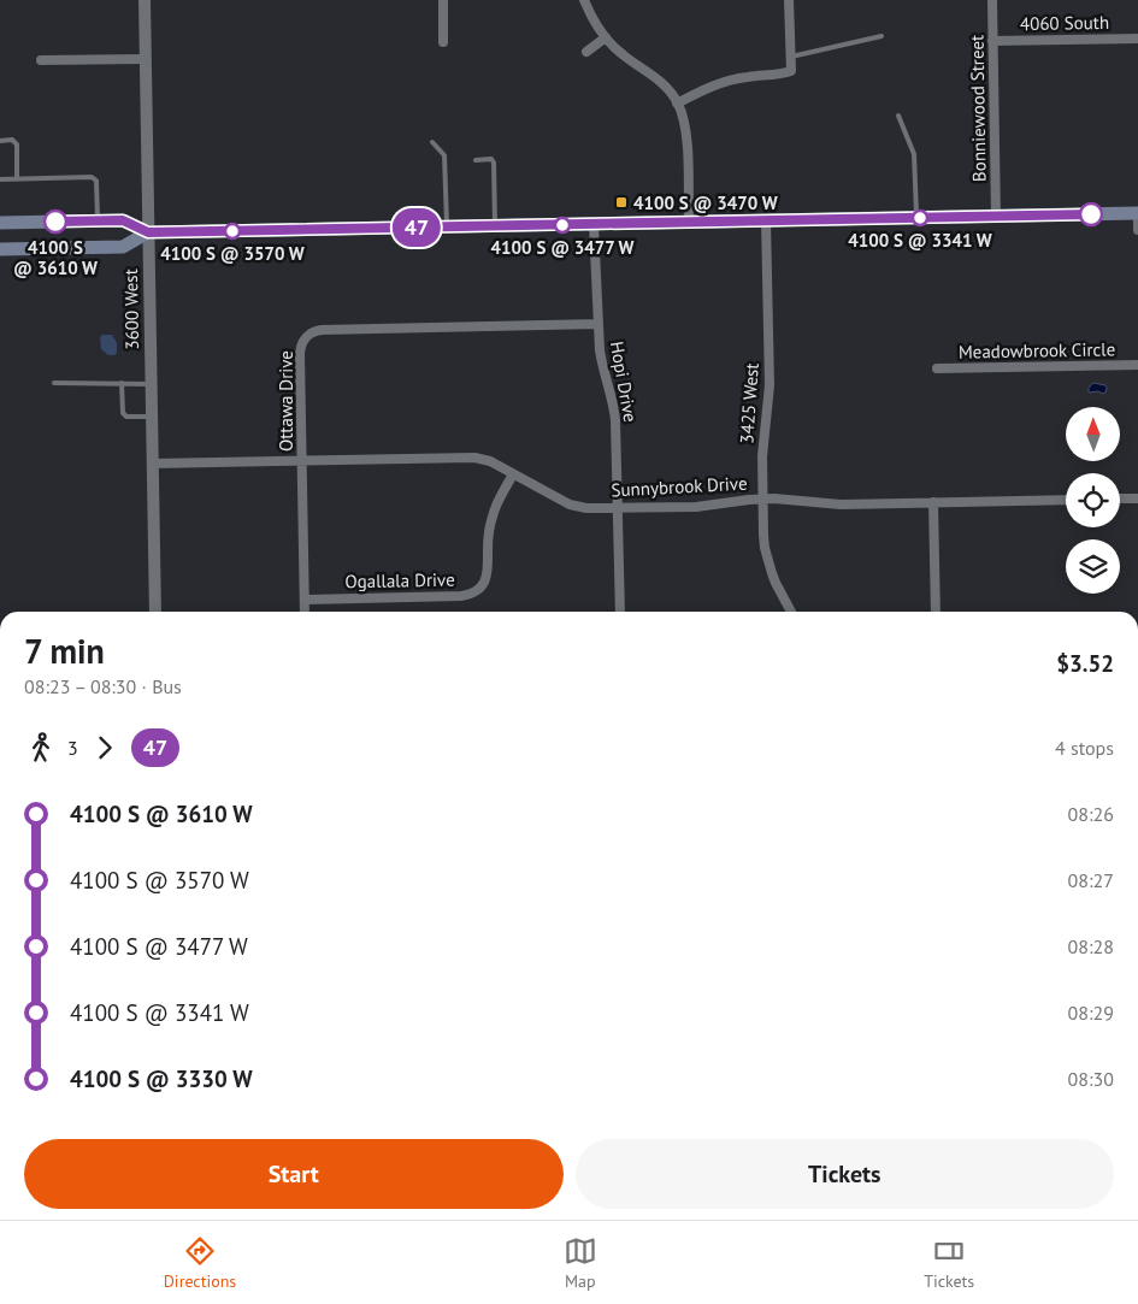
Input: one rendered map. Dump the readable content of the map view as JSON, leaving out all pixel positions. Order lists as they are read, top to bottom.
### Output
{
  "streets": {
    "street": [
      "4060 South",
      "Bonniewood Street",
      "3600 West",
      "Meadowbrook Circle",
      "Hopi Drive",
      "Ottawa Drive",
      "3425 West",
      "Sunnybrook Drive",
      "Ogallala Drive"
    ]
  },
  "crossings": [
    ["4060 South", "Bonniewood Street"],
    ["3600 West", "Sunnybrook Drive"],
    ["Hopi Drive", "Ottawa Drive"],
    ["Hopi Drive", "Sunnybrook Drive"],
    ["Ottawa Drive", "Sunnybrook Drive"],
    ["Ottawa Drive", "Ogallala Drive"],
    ["3425 West", "Sunnybrook Drive"],
    ["Sunnybrook Drive", "Ogallala Drive"]
  ],
  "places": {
    "transit": ["4100 S @ 3470 W"],
    "other": [
      "4100 S @ 3341 W",
      "4100 S @ 3610 W",
      "4100 S @ 3477 W",
      "4100 S @ 3570 W"
    ]
  },
  "lines": ["bus line 47"],
  "north": "top",
  "page": {
    "on_map": "47",
    "heading": ["7 min", "08:23 – 08:30 · Bus", "$3.52"],
    "legs": ["3", "47", "4 stops"],
    "list": [
      {
        "name": "4100 S @ 3610 W",
        "value": "08:26"
      },
      {
        "name": "4100 S @ 3570 W",
        "value": "08:27"
      },
      {
        "name": "4100 S @ 3477 W",
        "value": "08:28"
      },
      {
        "name": "4100 S @ 3341 W",
        "value": "08:29"
      },
      {
        "name": "4100 S @ 3330 W",
        "value": "08:30"
      }
    ],
    "buttons": ["Start", "Tickets"],
    "tabs": ["Directions", "Map", "Tickets"]
  }
}
